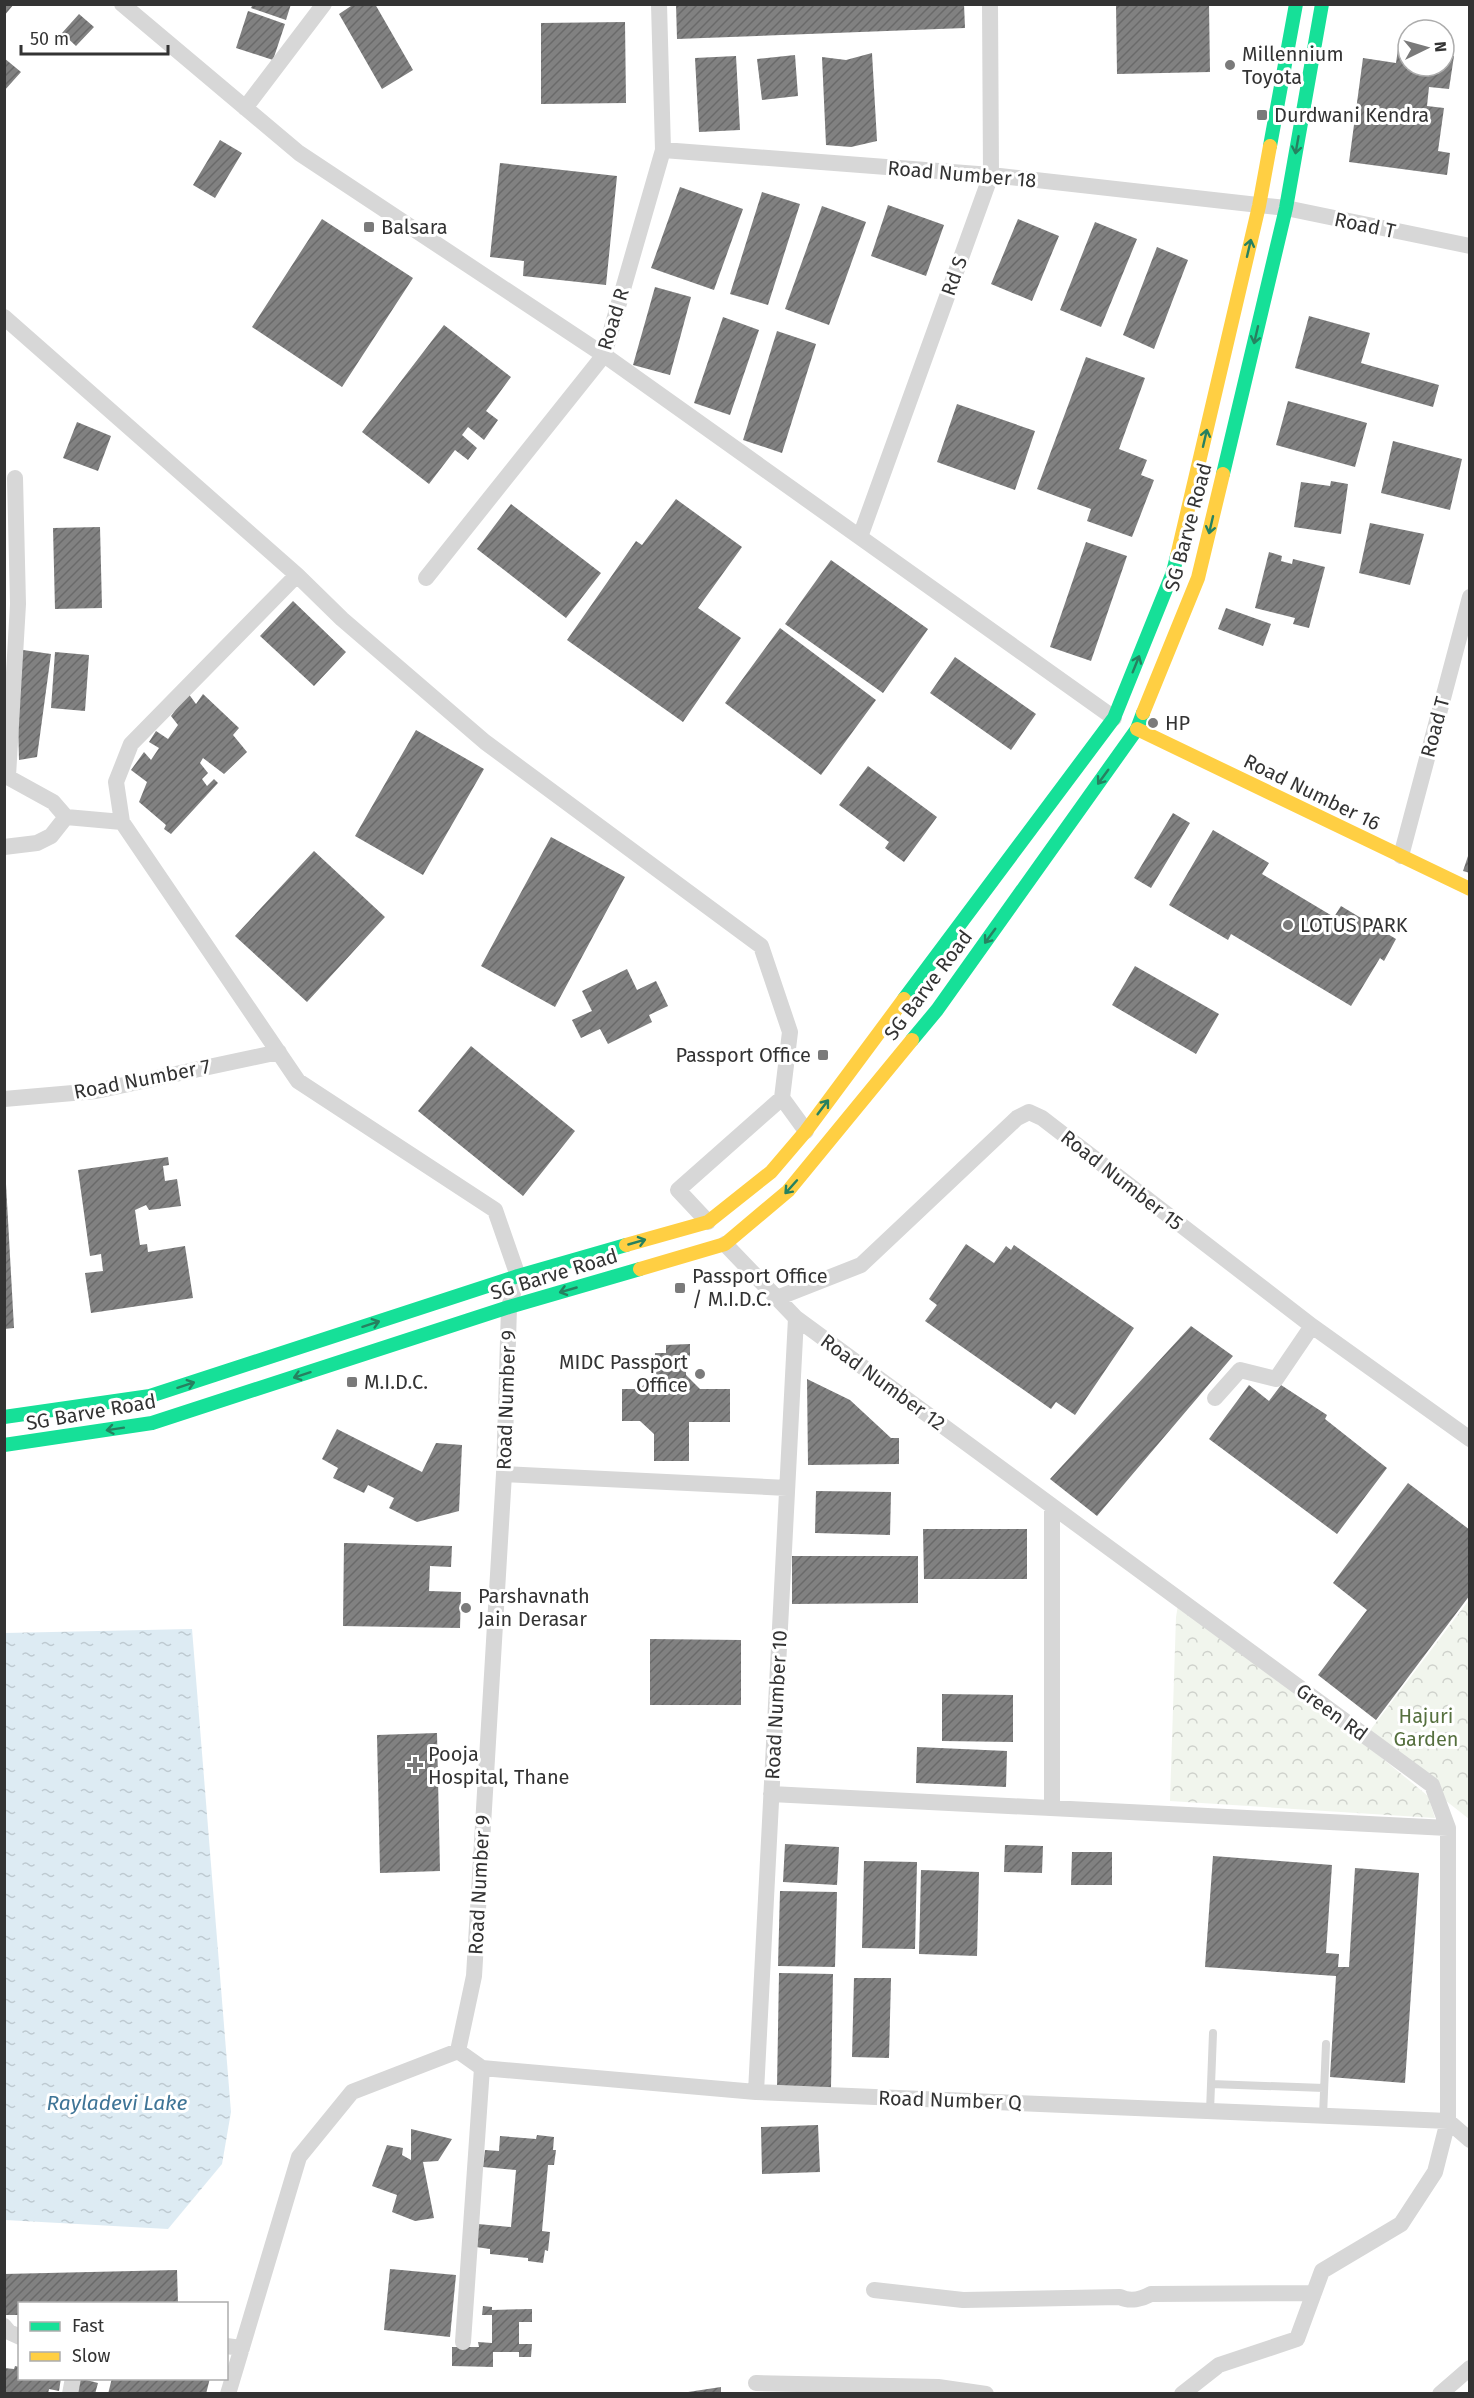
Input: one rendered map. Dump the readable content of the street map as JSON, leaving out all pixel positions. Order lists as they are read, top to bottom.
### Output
{
  "streets": {
    "main road": ["SG Barve Road", "Road Number 16"],
    "street": [
      "Road Number 18",
      "Road T",
      "Rd S",
      "Road R",
      "Road Number 7",
      "Road Number 15",
      "Road Number 12",
      "Road Number 9",
      "Road Number 10",
      "Green Rd",
      "Road Number Q"
    ]
  },
  "crossings": [
    ["Road Number 18", "Road T"],
    ["Road Number 18", "Rd S"],
    ["Road Number 18", "Road R"],
    ["Road Number 18", "SG Barve Road"],
    ["Road T", "SG Barve Road"],
    ["Road T", "Road Number 16"],
    ["SG Barve Road", "Road Number 16"],
    ["SG Barve Road", "Road Number 12"],
    ["SG Barve Road", "Road Number 9"],
    ["Road Number 15", "Road Number 12"],
    ["Road Number 12", "Road Number 10"],
    ["Road Number 12", "Green Rd"],
    ["Road Number 10", "Road Number Q"],
    ["Green Rd", "Road Number Q"]
  ],
  "water": ["Rayladevi Lake"],
  "parks": ["Hajuri Garden"],
  "places": {
    "other": [
      "Millennium Toyota",
      "HP",
      "LOTUS PARK",
      "MIDC Passport Office",
      "Parshavnath Jain Derasar"
    ],
    "transit": [
      "Durdwani Kendra",
      "Balsara",
      "Passport Office",
      "Passport Office / M.I.D.C.",
      "M.I.D.C."
    ],
    "health": ["Pooja Hospital, Thane"]
  },
  "legend": ["Fast", "Slow"],
  "scale_bar": "50 m",
  "north": "right"
}
